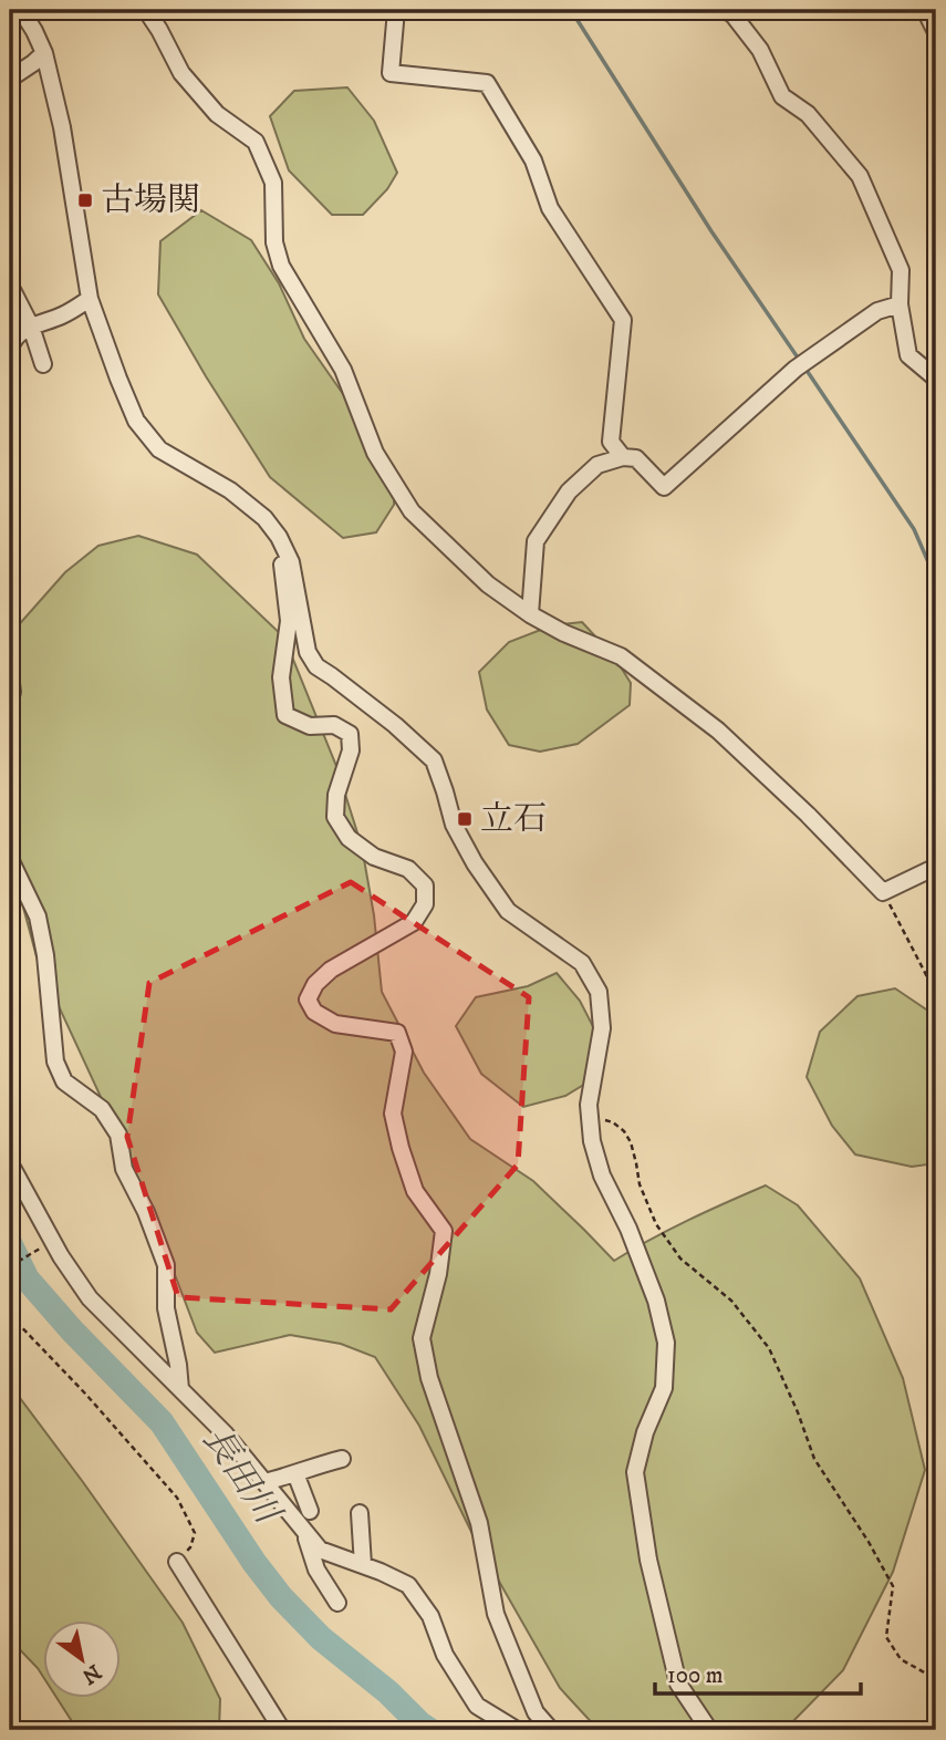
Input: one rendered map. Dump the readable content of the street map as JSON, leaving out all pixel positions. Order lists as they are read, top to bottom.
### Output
{
  "water": ["長田川"],
  "places": {
    "transit": ["古場関", "立石"]
  },
  "scale_bar": "100 m",
  "north": "bottom right"
}
